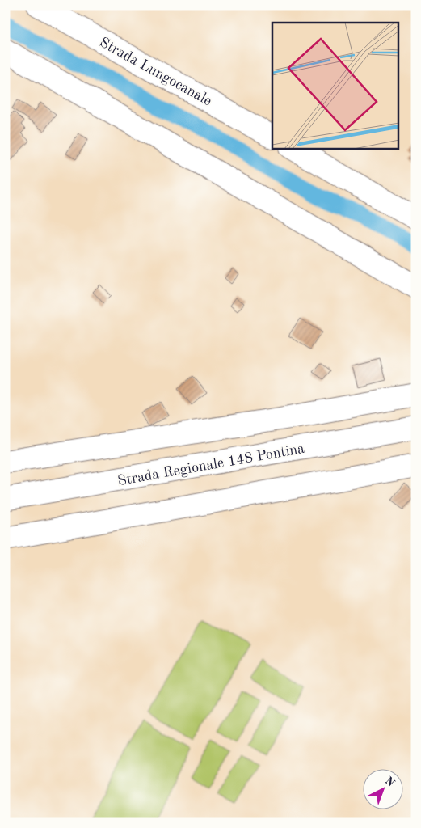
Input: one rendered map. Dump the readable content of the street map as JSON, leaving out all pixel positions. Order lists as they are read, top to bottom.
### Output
{
  "streets": {
    "street": ["Strada Lungocanale", "Strada Regionale 148 Pontina"]
  },
  "north": "top right"
}
